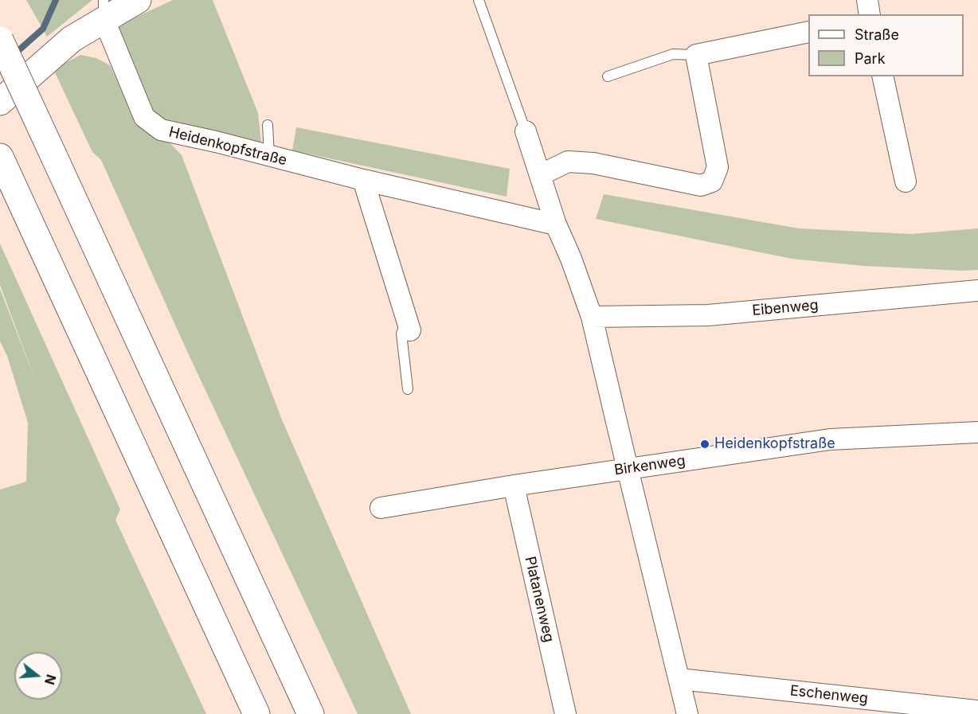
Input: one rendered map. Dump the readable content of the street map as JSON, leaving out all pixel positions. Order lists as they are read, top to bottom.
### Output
{
  "streets": {
    "street": [
      "Heidenkopfstraße",
      "Eibenweg",
      "Birkenweg",
      "Platanenweg",
      "Eschenweg"
    ]
  },
  "crossings": [
    ["Birkenweg", "Platanenweg"]
  ],
  "places": ["Heidenkopfstraße"],
  "legend": ["Straße", "Park"],
  "north": "right"
}
